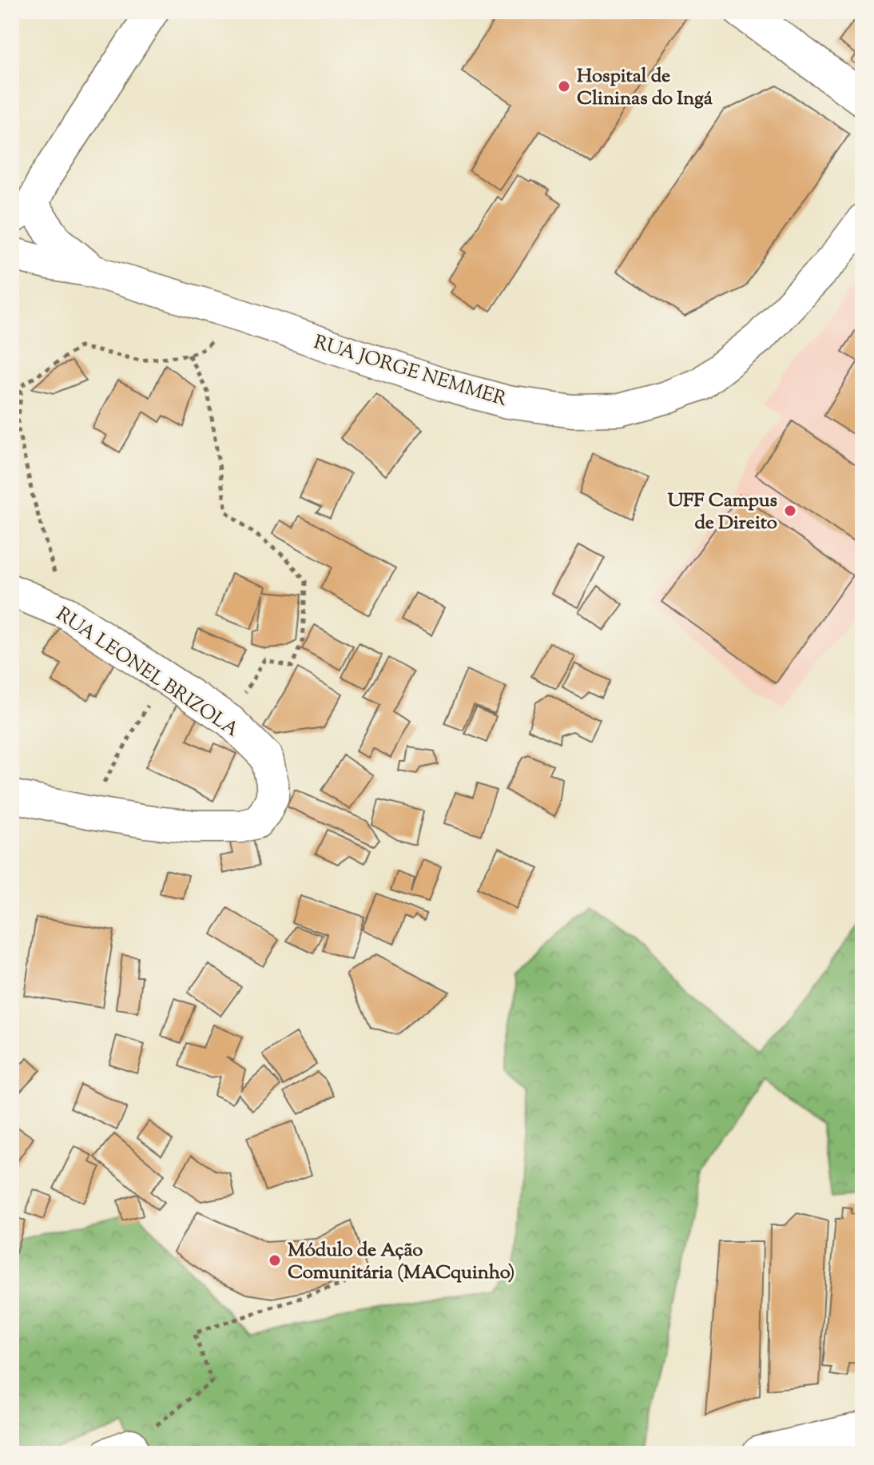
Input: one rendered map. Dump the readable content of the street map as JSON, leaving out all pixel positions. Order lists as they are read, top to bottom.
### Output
{
  "streets": {
    "street": ["RUA JORGE NEMMER", "RUA LEONEL BRIZOLA"]
  },
  "places": ["Hospital de Clininas do Ingá", "UFF Campus de Direito", "Módulo de Ação Comunitária (MACquinho)"]
}
